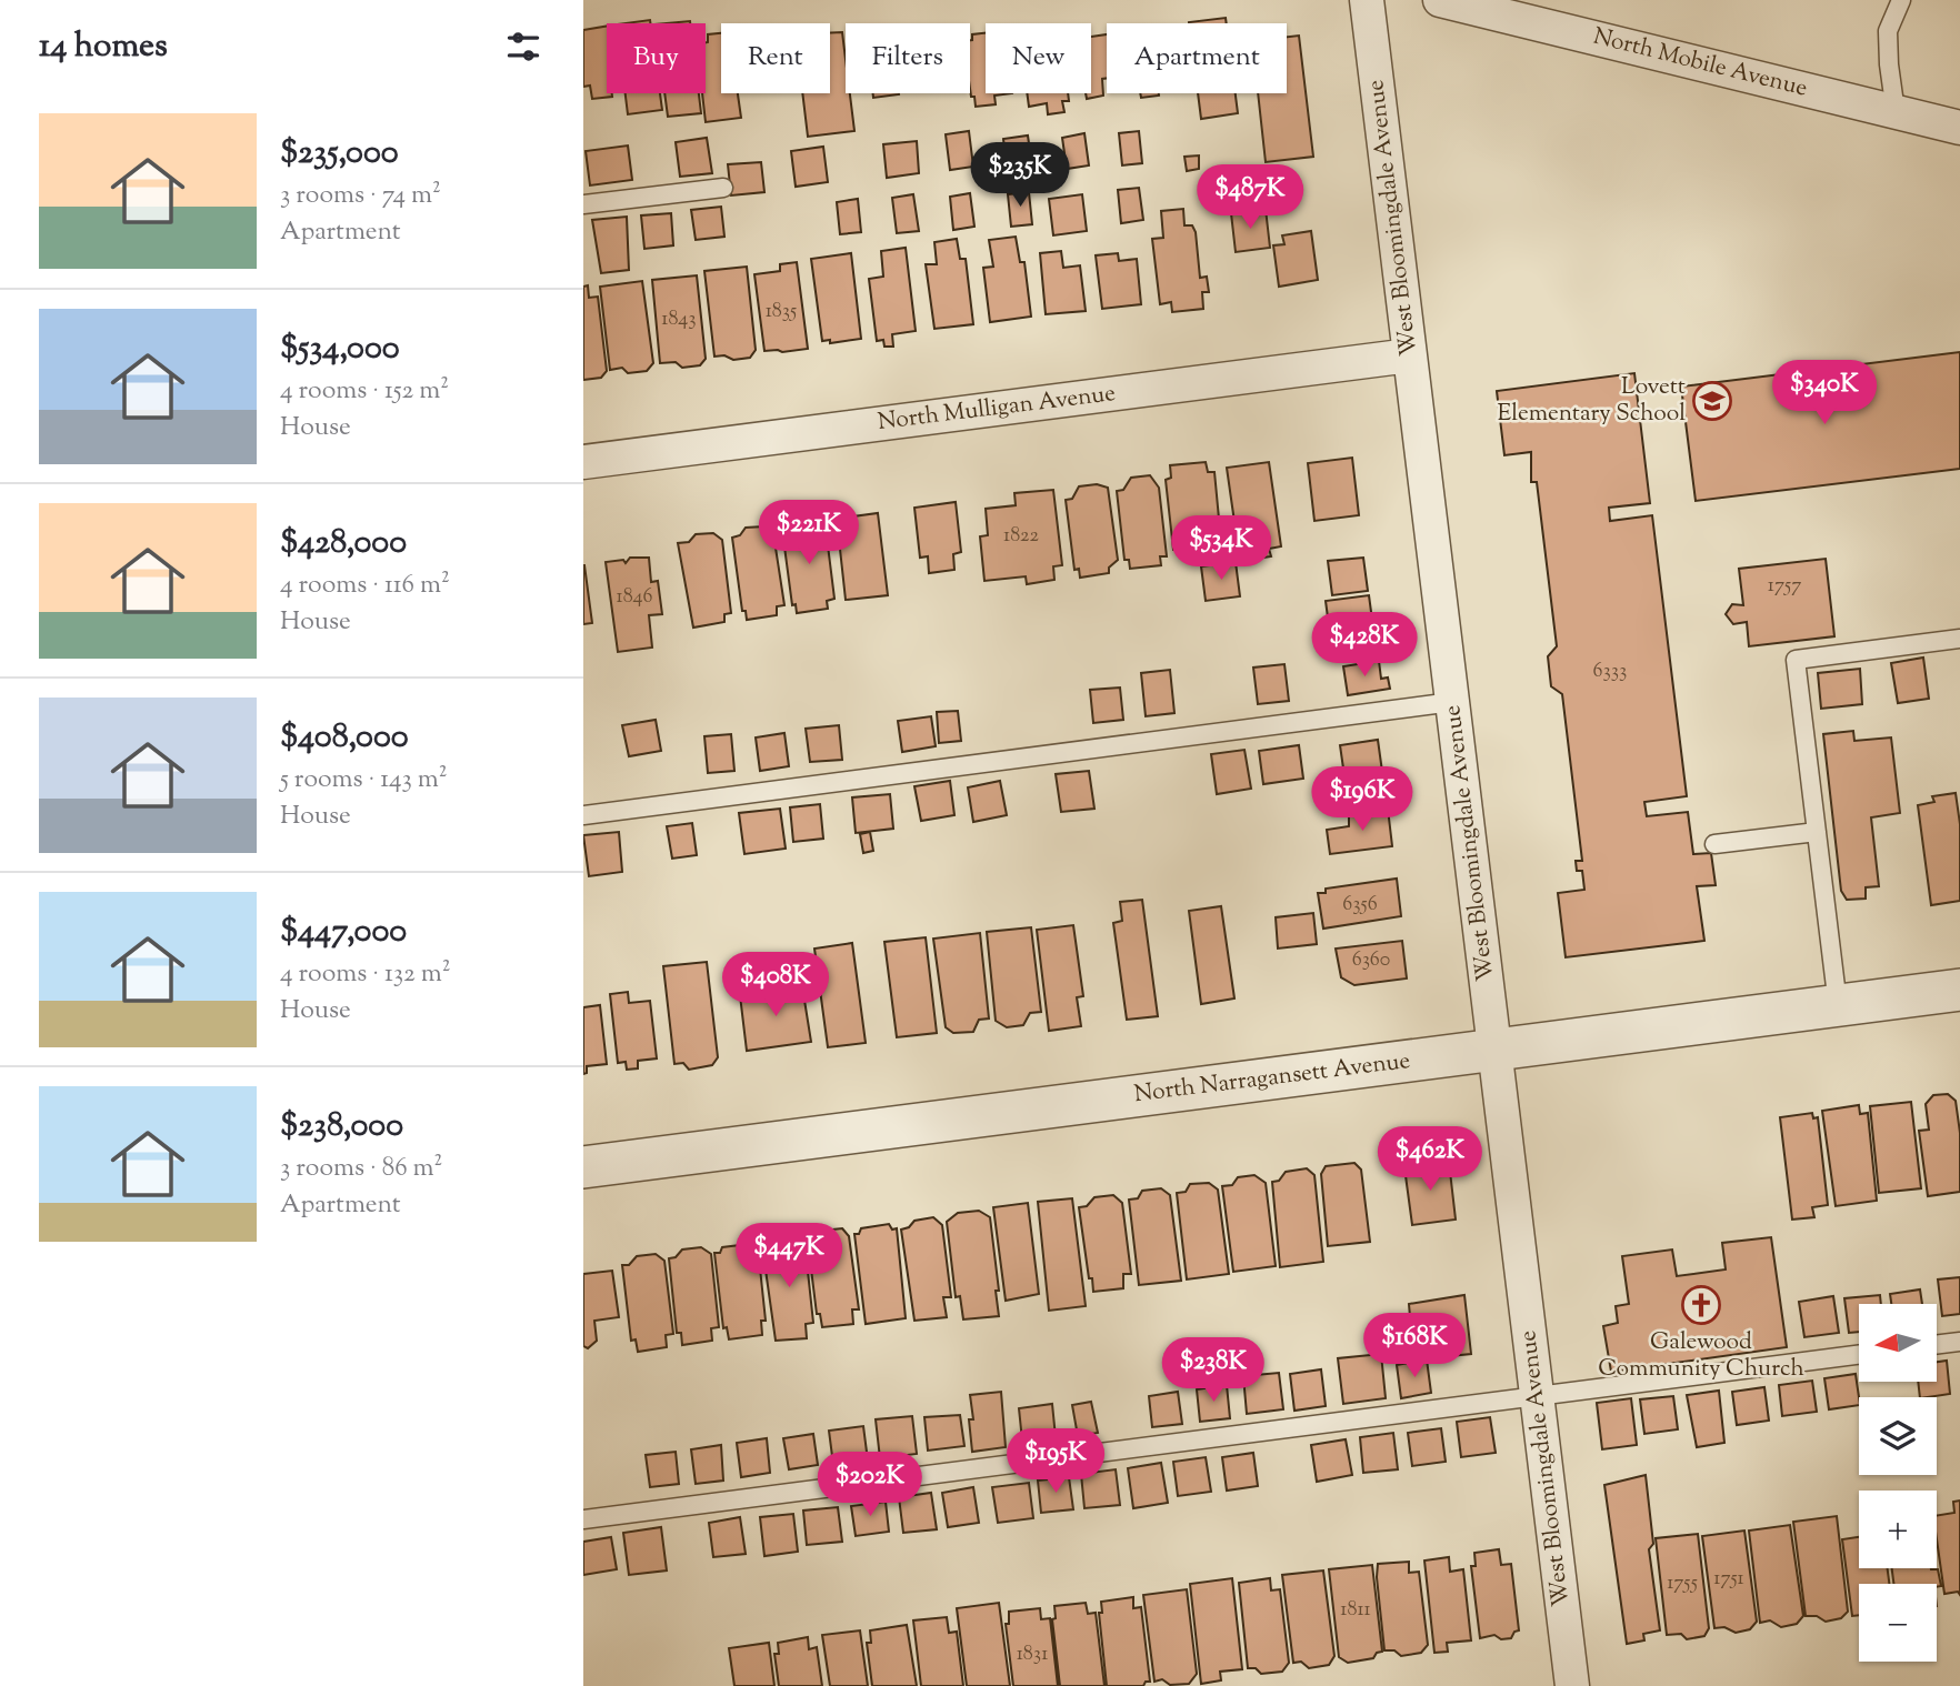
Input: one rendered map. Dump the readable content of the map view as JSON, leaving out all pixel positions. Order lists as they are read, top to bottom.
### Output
{
  "streets": {
    "street": [
      "North Mobile Avenue",
      "West Bloomingdale Avenue",
      "North Mulligan Avenue",
      "North Narragansett Avenue"
    ]
  },
  "crossings": [
    ["West Bloomingdale Avenue", "North Mulligan Avenue"],
    ["West Bloomingdale Avenue", "North Narragansett Avenue"]
  ],
  "places": {
    "school or university": ["Lovett Elementary School"],
    "church": ["Galewood Community Church"]
  },
  "house_numbers": [
    "1835",
    "1843",
    "1822",
    "1757",
    "1846",
    "6333",
    "6356",
    "6360",
    "1751",
    "1755",
    "1811",
    "1831"
  ],
  "north": "left",
  "page": {
    "heading": "14 homes",
    "chip": [
      "Buy",
      "Rent",
      "Filters",
      "New",
      "Apartment"
    ],
    "list": [
      {
        "name": "$235,000",
        "note": "3 rooms · 74 m² · Apartment"
      },
      {
        "name": "$534,000",
        "note": "4 rooms · 152 m² · House"
      },
      {
        "name": "$428,000",
        "note": "4 rooms · 116 m² · House"
      },
      {
        "name": "$408,000",
        "note": "5 rooms · 143 m² · House"
      },
      {
        "name": "$447,000",
        "note": "4 rooms · 132 m² · House"
      },
      {
        "name": "$238,000",
        "note": "3 rooms · 86 m² · Apartment"
      }
    ],
    "price": [
      "$235K",
      "$487K",
      "$340K",
      "$221K",
      "$534K",
      "$428K",
      "$196K",
      "$408K",
      "$462K",
      "$447K",
      "$168K",
      "$238K",
      "$195K",
      "$202K"
    ],
    "map_buttons": ["+", "−"]
  }
}
